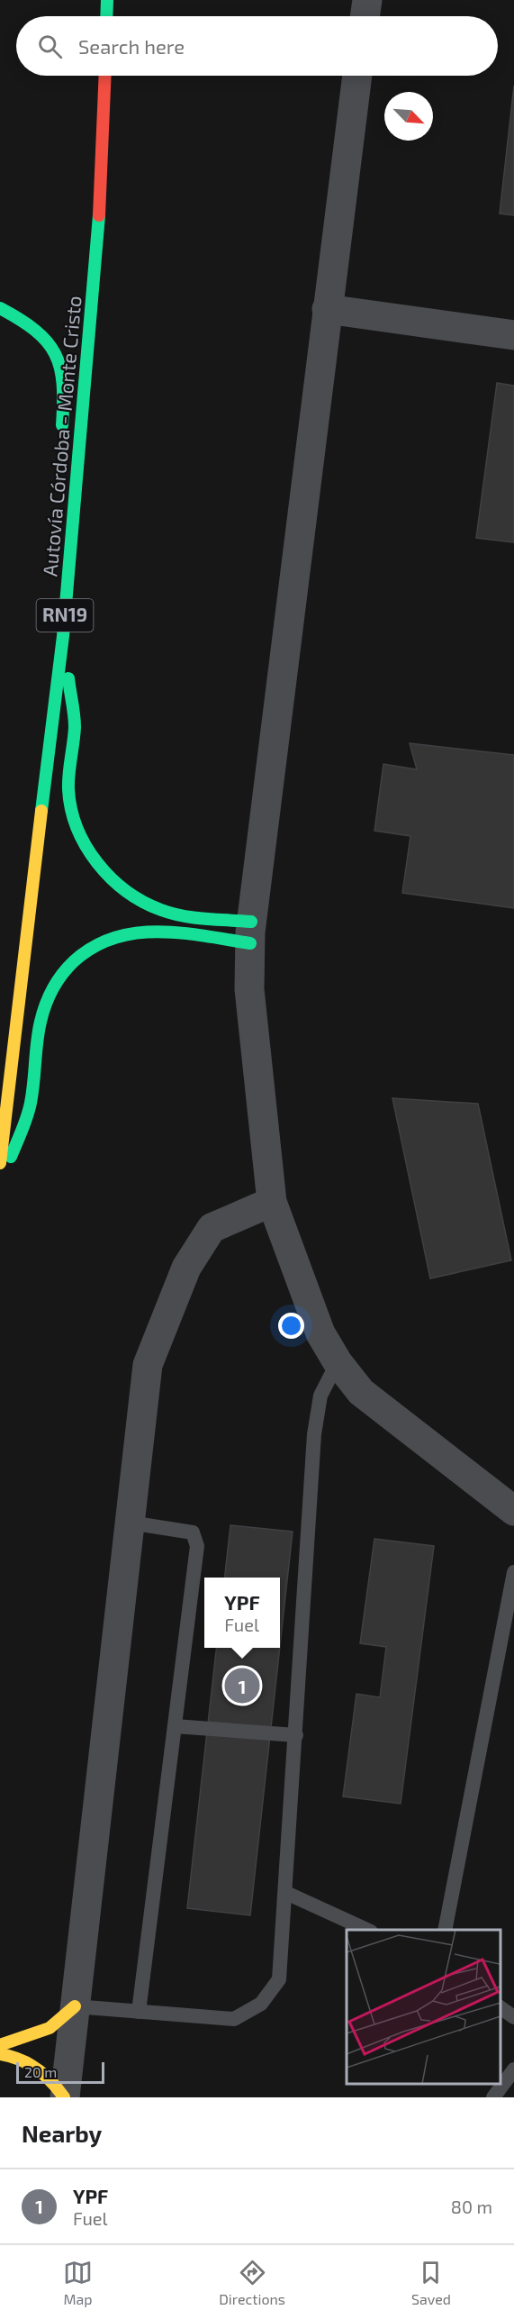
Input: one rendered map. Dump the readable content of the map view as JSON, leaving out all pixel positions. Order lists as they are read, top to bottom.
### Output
{
  "streets": {
    "highway": ["Autovía Córdoba - Monte Cristo", "RN19"]
  },
  "crossings": [
    ["Autovía Córdoba - Monte Cristo", "RN19"]
  ],
  "scale_bar": "20 m",
  "north": "bottom right",
  "page": {
    "search": "Search here",
    "popup": ["YPF", "Fuel"],
    "pins": "1",
    "scale": "20 m",
    "heading": "Nearby",
    "list": [
      {
        "mark": "1",
        "name": "YPF",
        "note": "Fuel",
        "value": "80 m"
      }
    ],
    "nav": ["Map", "Directions", "Saved"]
  }
}
